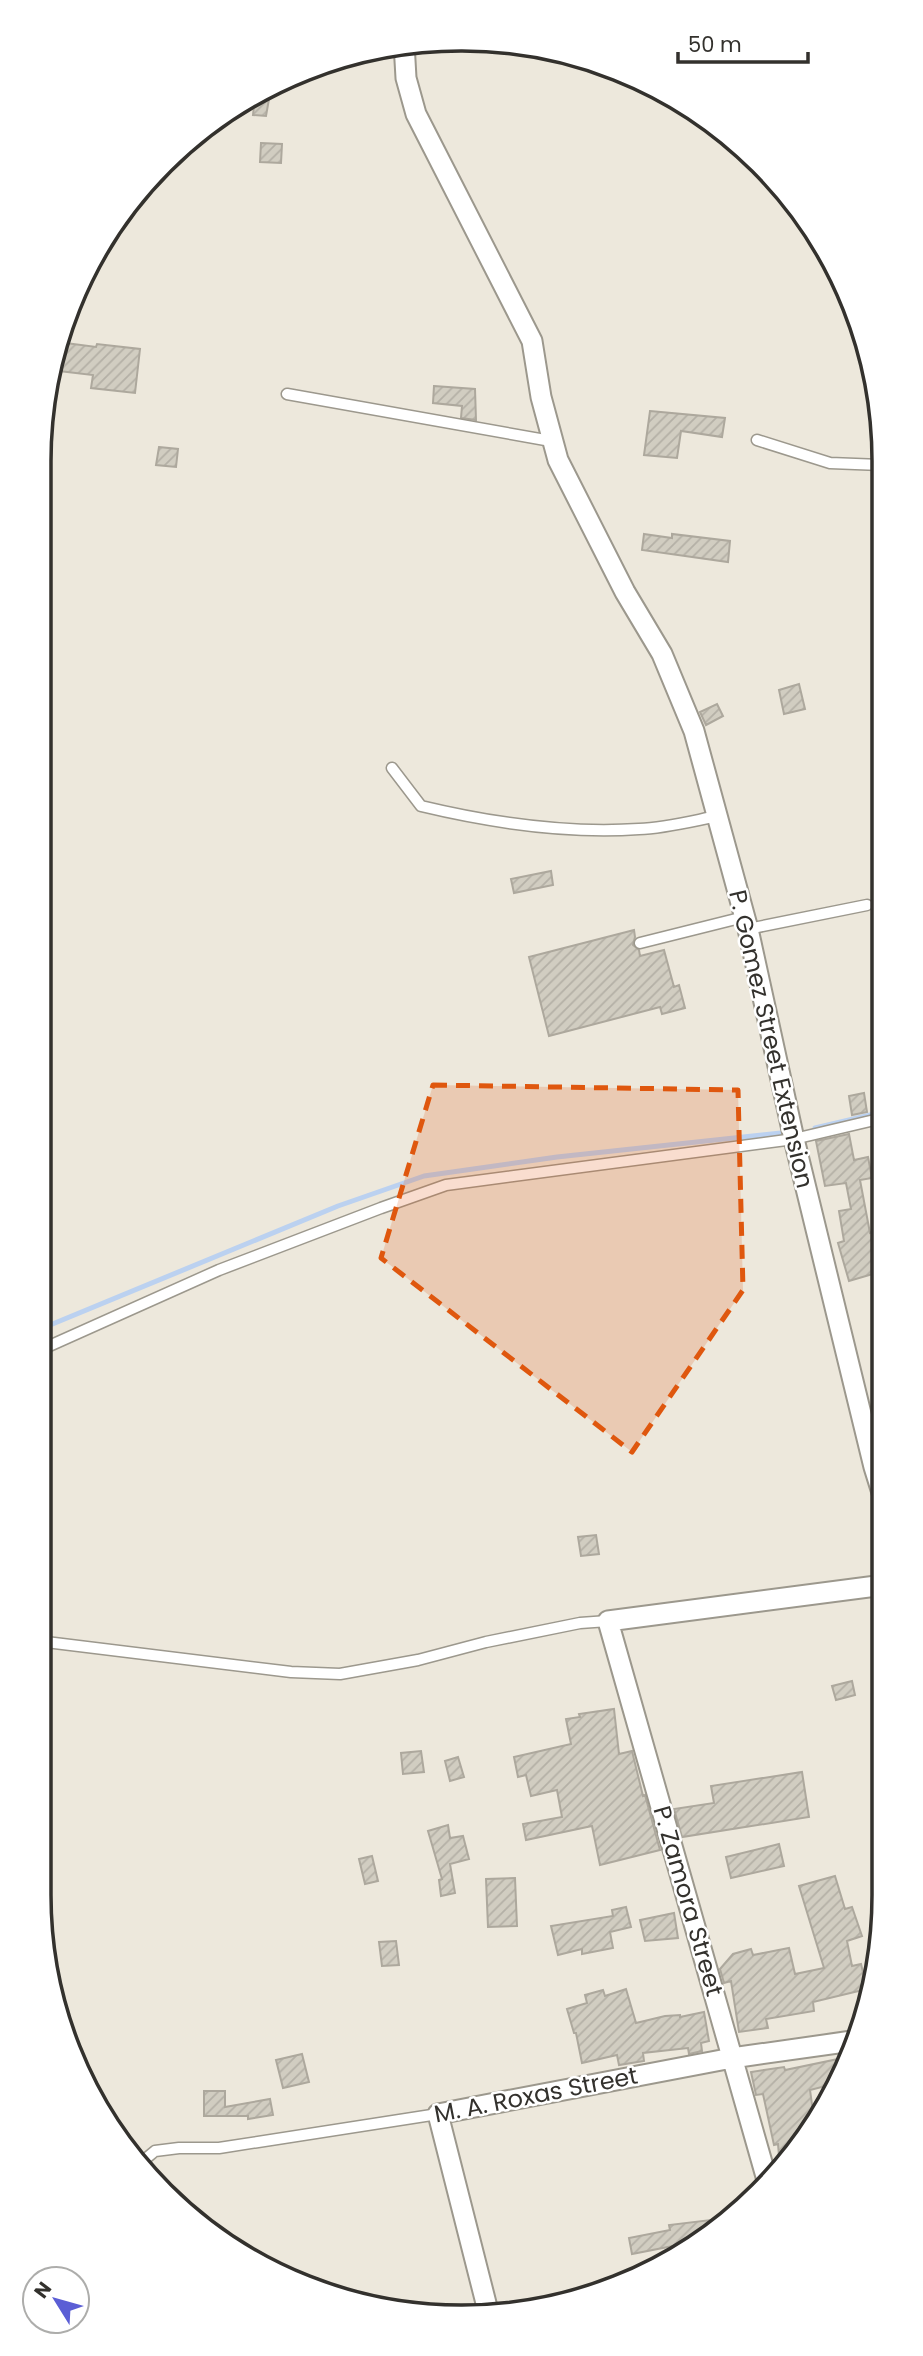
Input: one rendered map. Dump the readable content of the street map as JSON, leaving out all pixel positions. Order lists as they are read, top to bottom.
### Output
{
  "streets": {
    "street": ["P. Gomez Street Extension", "P. Zamora Street", "M. A. Roxas Street"]
  },
  "crossings": [
    ["P. Zamora Street", "M. A. Roxas Street"]
  ],
  "scale_bar": "50 m",
  "north": "top left"
}
